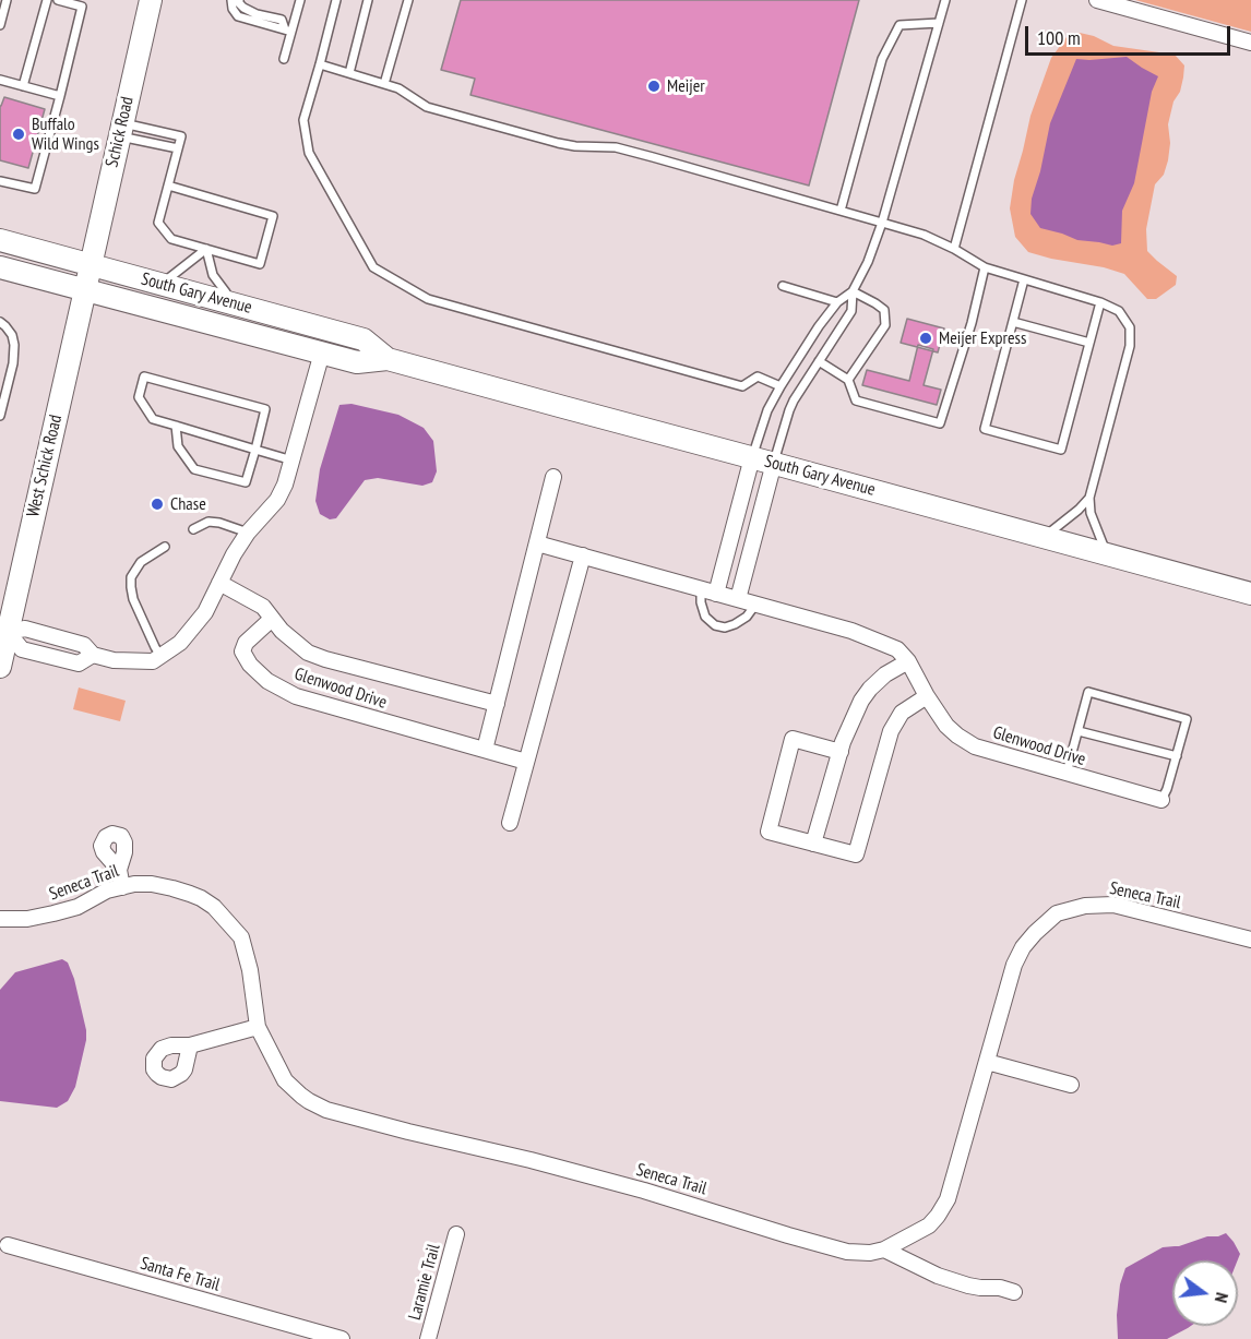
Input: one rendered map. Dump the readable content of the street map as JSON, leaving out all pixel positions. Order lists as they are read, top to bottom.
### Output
{
  "streets": {
    "main road": ["Schick Road", "South Gary Avenue", "West Schick Road"],
    "street": [
      "Glenwood Drive",
      "Seneca Trail",
      "Santa Fe Trail",
      "Laramie Trail"
    ]
  },
  "crossings": [
    ["Schick Road", "South Gary Avenue"],
    ["Schick Road", "West Schick Road"],
    ["South Gary Avenue", "West Schick Road"]
  ],
  "places": [
    "Meijer",
    "Buffalo Wild Wings",
    "Meijer Express",
    "Chase"
  ],
  "scale_bar": "100 m",
  "north": "right"
}
